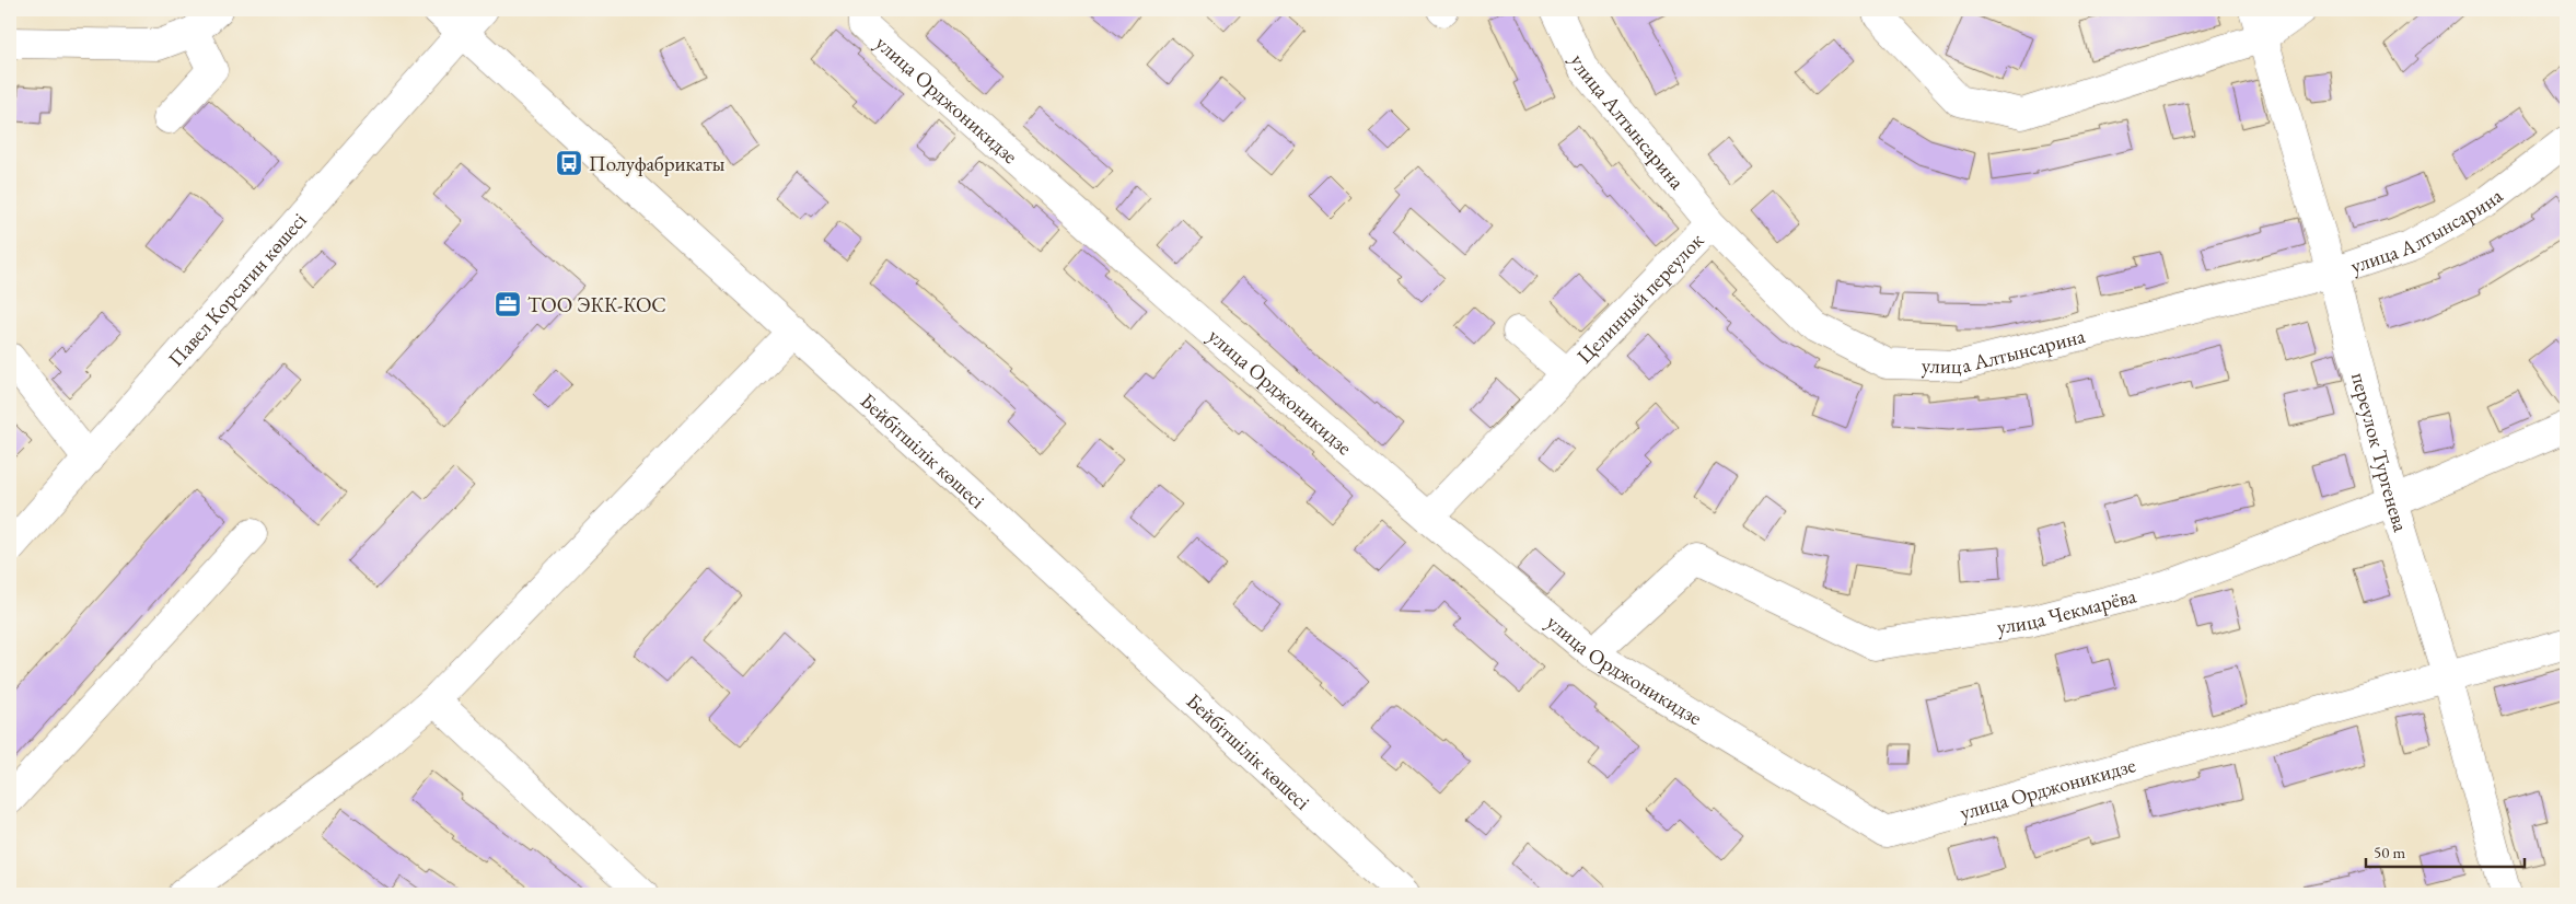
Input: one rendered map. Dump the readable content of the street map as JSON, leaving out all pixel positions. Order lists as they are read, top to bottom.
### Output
{
  "streets": {
    "street": [
      "улица Орджоникидзе",
      "улица Алтынсарина",
      "Павел Корсагин көшесі",
      "Целинный переулок",
      "Бейбітшілік көшесі",
      "переулок Тургенева",
      "улица Чекмарёва"
    ]
  },
  "crossings": [
    ["улица Орджоникидзе", "Целинный переулок"],
    ["улица Орджоникидзе", "переулок Тургенева"],
    ["улица Орджоникидзе", "улица Чекмарёва"],
    ["улица Алтынсарина", "Целинный переулок"],
    ["улица Алтынсарина", "переулок Тургенева"],
    ["Павел Корсагин көшесі", "Бейбітшілік көшесі"],
    ["переулок Тургенева", "улица Чекмарёва"]
  ],
  "places": {
    "bus stop": ["Полуфабрикаты"],
    "office": ["ТОО ЭКК-КОС"]
  },
  "scale_bar": "50 m"
}
